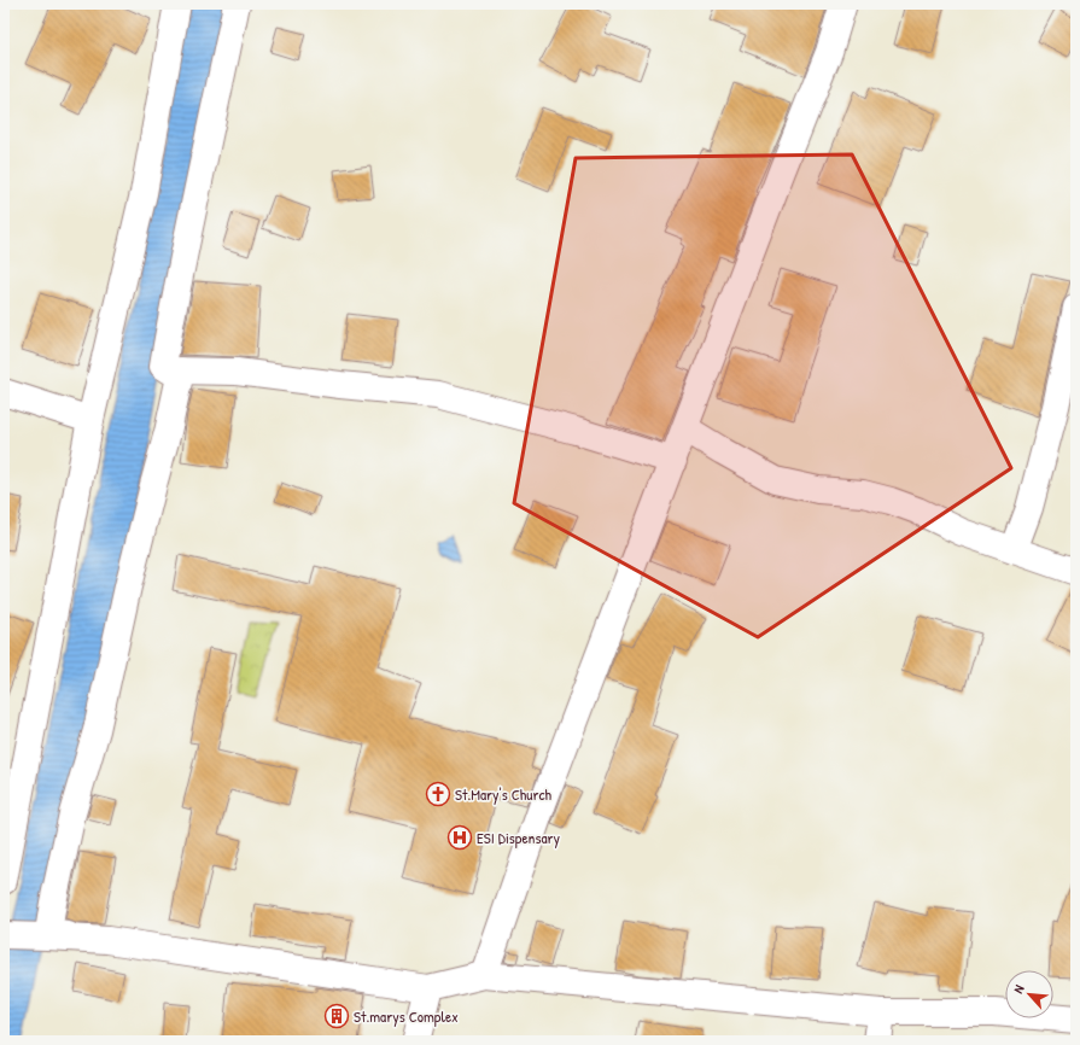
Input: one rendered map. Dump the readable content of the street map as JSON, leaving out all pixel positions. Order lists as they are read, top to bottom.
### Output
{
  "places": {
    "church": ["St.Mary's Church"],
    "hospital": ["ESI Dispensary"],
    "building": ["St.marys Complex"]
  },
  "north": "top left"
}
